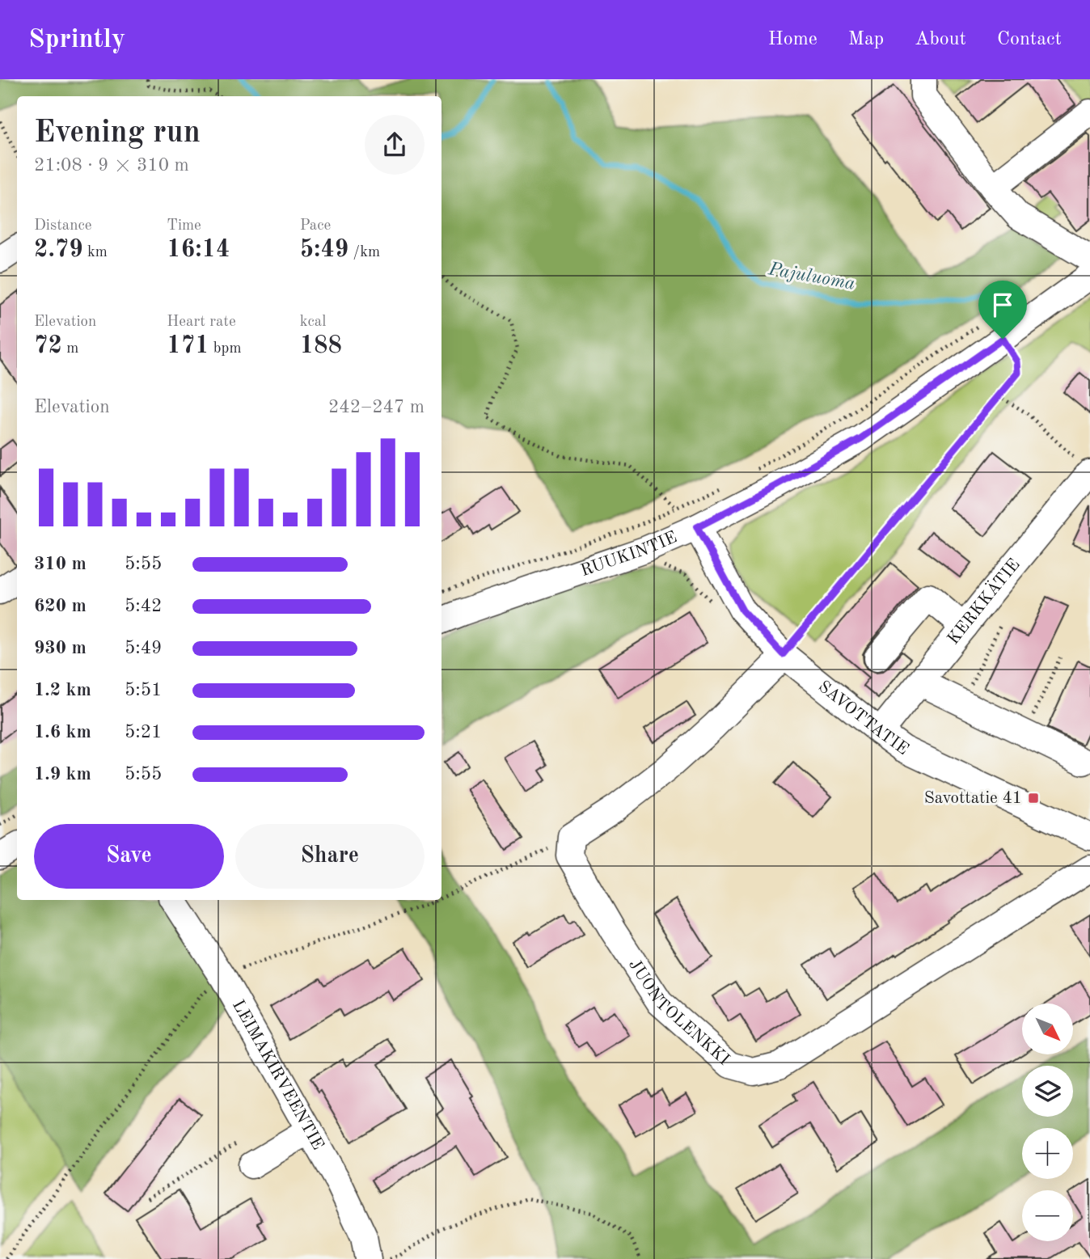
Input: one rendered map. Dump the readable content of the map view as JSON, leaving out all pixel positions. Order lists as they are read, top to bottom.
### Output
{
  "streets": {
    "street": [
      "RUUKINTIE",
      "KERKKÄTIE",
      "SAVOTTATIE",
      "JUONTOLENKKI",
      "LEIMAKIRVEENTIE"
    ]
  },
  "crossings": [
    ["RUUKINTIE", "SAVOTTATIE"],
    ["KERKKÄTIE", "SAVOTTATIE"]
  ],
  "water": ["Pajuluoma"],
  "places": {
    "transit": ["Savottatie 41"]
  },
  "north": "bottom right",
  "page": {
    "header": "Sprintly",
    "nav": [
      "Home",
      "Map",
      "About",
      "Contact"
    ],
    "heading": ["Evening run", "21:08 · 9 × 310 m"],
    "stats": [
      ["Distance", "2.79 km"],
      ["Time", "16:14"],
      ["Pace", "5:49 /km"],
      ["Elevation", "72 m"],
      ["Heart rate", "171 bpm"],
      ["kcal", "188"]
    ],
    "chart": ["Elevation", "242–247 m"],
    "list": [
      {
        "name": "310 m",
        "note": "5:55"
      },
      {
        "name": "620 m",
        "note": "5:42"
      },
      {
        "name": "930 m",
        "note": "5:49"
      },
      {
        "name": "1.2 km",
        "note": "5:51"
      },
      {
        "name": "1.6 km",
        "note": "5:21"
      },
      {
        "name": "1.9 km",
        "note": "5:55"
      }
    ],
    "buttons": ["Save", "Share"],
    "map_buttons": ["+", "−"]
  }
}
